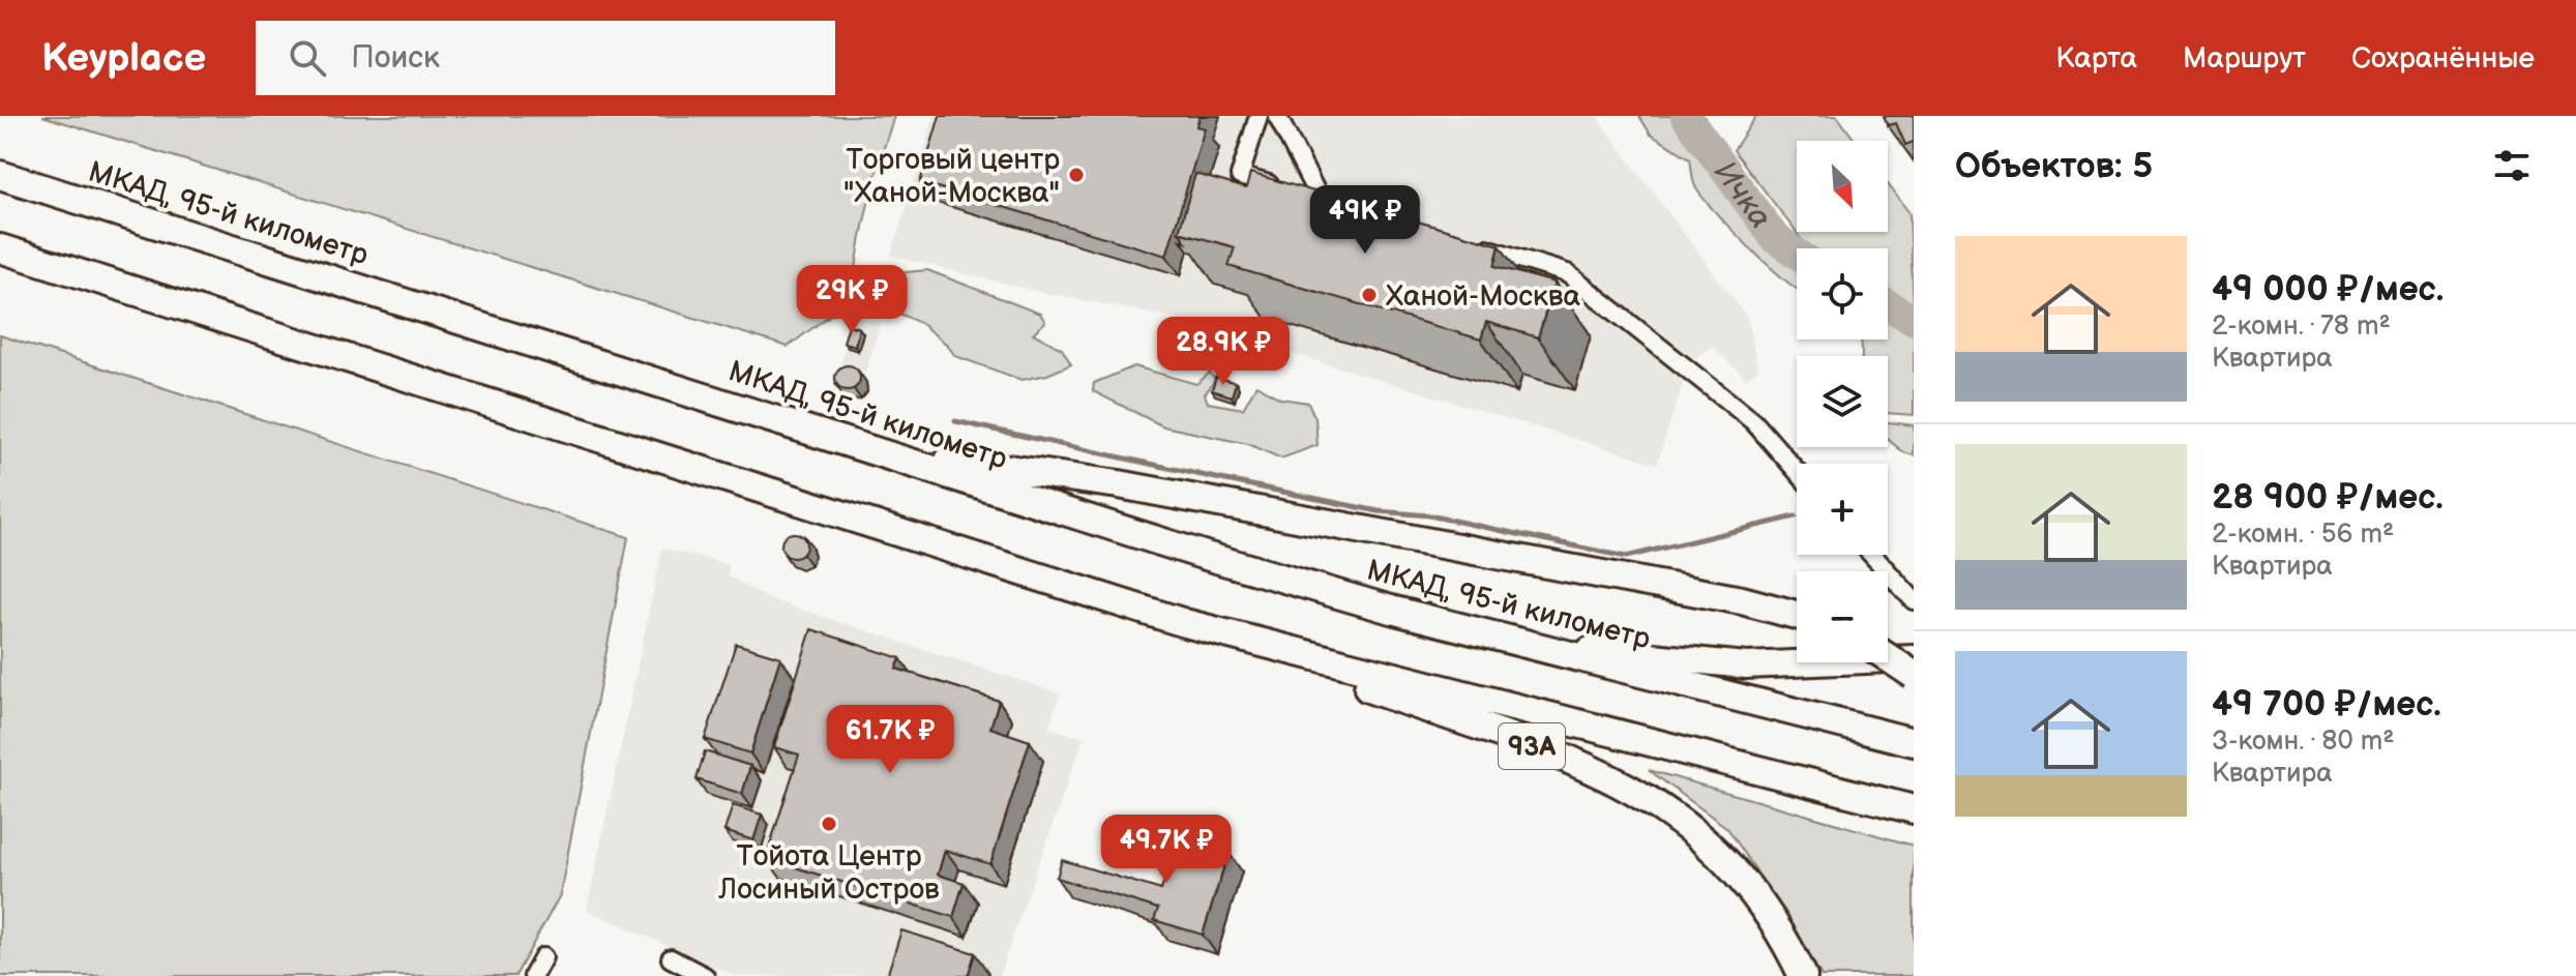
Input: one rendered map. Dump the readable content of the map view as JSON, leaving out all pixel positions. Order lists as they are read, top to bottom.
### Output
{
  "streets": {
    "highway": ["МКАД, 95-й километр", "93A"]
  },
  "water": ["Ичка"],
  "places": ["Торговый центр \"Ханой-Москва\"", "Ханой-Москва", "Тойота Центр Лосиный Остров"],
  "north": "bottom right",
  "page": {
    "header": "Keyplace",
    "search": "Поиск",
    "nav": ["Карта", "Маршрут", "Сохранённые"],
    "heading": "Объектов: 5",
    "map_buttons": ["+", "−"],
    "price": [
      "49K ₽",
      "29K ₽",
      "28.9K ₽",
      "61.7K ₽",
      "49.7K ₽"
    ],
    "list": [
      {
        "name": "49 000 ₽/мес.",
        "note": "2-комн. · 78 m² · Квартира"
      },
      {
        "name": "28 900 ₽/мес.",
        "note": "2-комн. · 56 m² · Квартира"
      },
      {
        "name": "49 700 ₽/мес.",
        "note": "3-комн. · 80 m² · Квартира"
      }
    ]
  }
}
